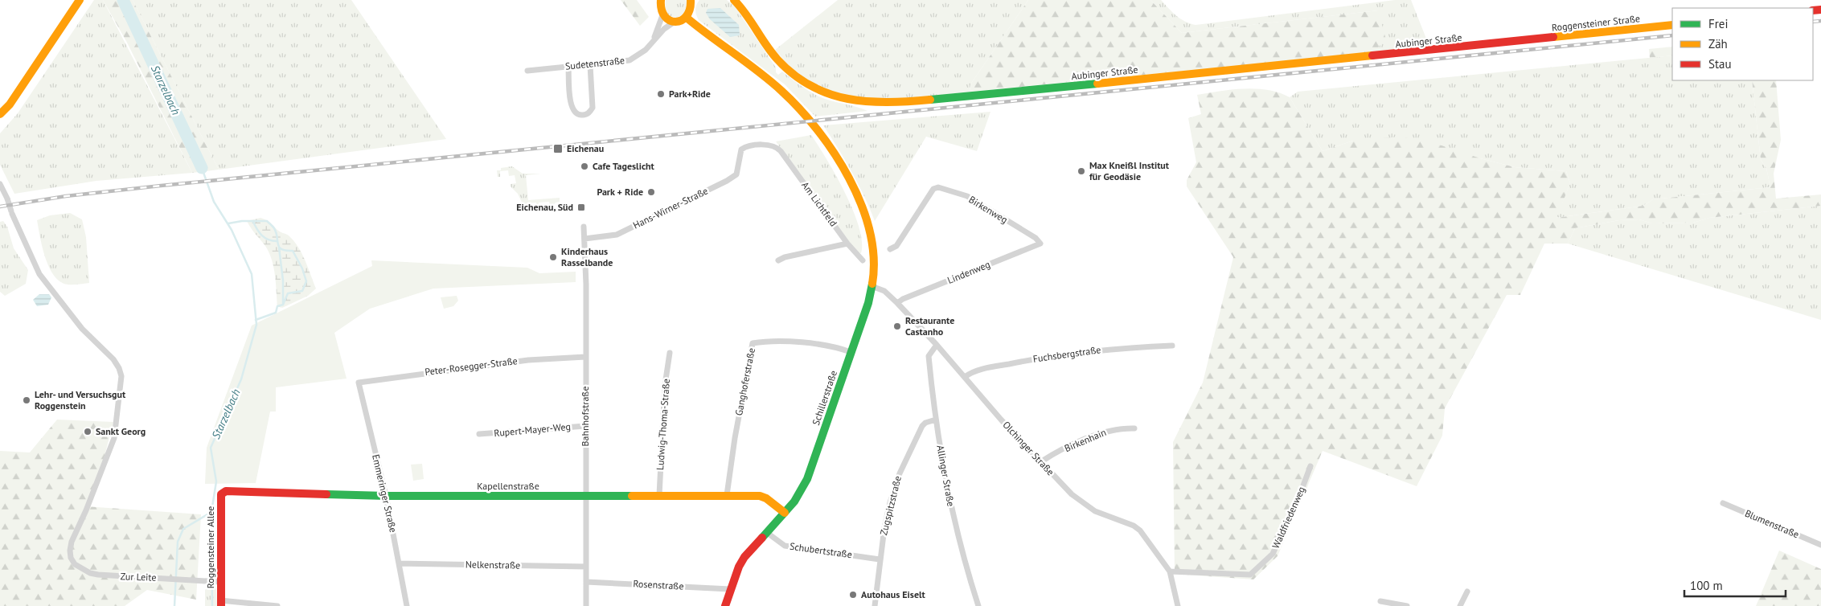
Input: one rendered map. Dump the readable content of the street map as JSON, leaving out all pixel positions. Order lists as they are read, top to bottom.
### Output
{
  "streets": {
    "street": [
      "Roggensteiner Straße",
      "Aubinger Straße",
      "Sudetenstraße",
      "Am Lichtfeld",
      "Hans-Wirner-Straße",
      "Birkenweg",
      "Lindenweg",
      "Fuchsbergstraße",
      "Peter-Rosegger-Straße",
      "Ganghoferstraße",
      "Schillerstraße",
      "Bahnhofstraße",
      "Ludwig-Thoma-Straße",
      "Rupert-Mayer-Weg",
      "Birkenhain",
      "Olchinger Straße",
      "Allinger Straße",
      "Kapellenstraße",
      "Emmeringer Straße",
      "Zugspitzstraße",
      "Waldfriedenweg",
      "Blumenstraße",
      "Roggensteiner Allee",
      "Schubertstraße",
      "Nelkenstraße",
      "Zur Leite",
      "Rosenstraße"
    ]
  },
  "crossings": [
    ["Roggensteiner Straße", "Aubinger Straße"],
    ["Am Lichtfeld", "Hans-Wirner-Straße"],
    ["Hans-Wirner-Straße", "Bahnhofstraße"],
    ["Birkenweg", "Lindenweg"],
    ["Lindenweg", "Olchinger Straße"],
    ["Fuchsbergstraße", "Olchinger Straße"],
    ["Peter-Rosegger-Straße", "Bahnhofstraße"],
    ["Peter-Rosegger-Straße", "Emmeringer Straße"],
    ["Ganghoferstraße", "Schillerstraße"],
    ["Ganghoferstraße", "Kapellenstraße"],
    ["Schillerstraße", "Olchinger Straße"],
    ["Schillerstraße", "Kapellenstraße"],
    ["Schillerstraße", "Schubertstraße"],
    ["Schillerstraße", "Rosenstraße"],
    ["Bahnhofstraße", "Rupert-Mayer-Weg"],
    ["Bahnhofstraße", "Kapellenstraße"],
    ["Bahnhofstraße", "Nelkenstraße"],
    ["Bahnhofstraße", "Rosenstraße"],
    ["Ludwig-Thoma-Straße", "Kapellenstraße"],
    ["Birkenhain", "Olchinger Straße"],
    ["Olchinger Straße", "Allinger Straße"],
    ["Olchinger Straße", "Waldfriedenweg"],
    ["Allinger Straße", "Zugspitzstraße"],
    ["Kapellenstraße", "Emmeringer Straße"],
    ["Kapellenstraße", "Roggensteiner Allee"],
    ["Emmeringer Straße", "Nelkenstraße"],
    ["Zugspitzstraße", "Schubertstraße"],
    ["Roggensteiner Allee", "Zur Leite"]
  ],
  "water": ["Starzelbach"],
  "places": {
    "other": [
      "Park+Ride",
      "Cafe Tageslicht",
      "Max Kneißl Institut für Geodäsie",
      "Park + Ride",
      "Kinderhaus Rasselbande",
      "Restaurante Castanho",
      "Lehr- und Versuchsgut Roggenstein",
      "Sankt Georg",
      "Autohaus Eiselt"
    ],
    "transit": ["Eichenau", "Eichenau, Süd"]
  },
  "legend": ["Frei", "Zäh", "Stau"],
  "scale_bar": "100 m"
}
